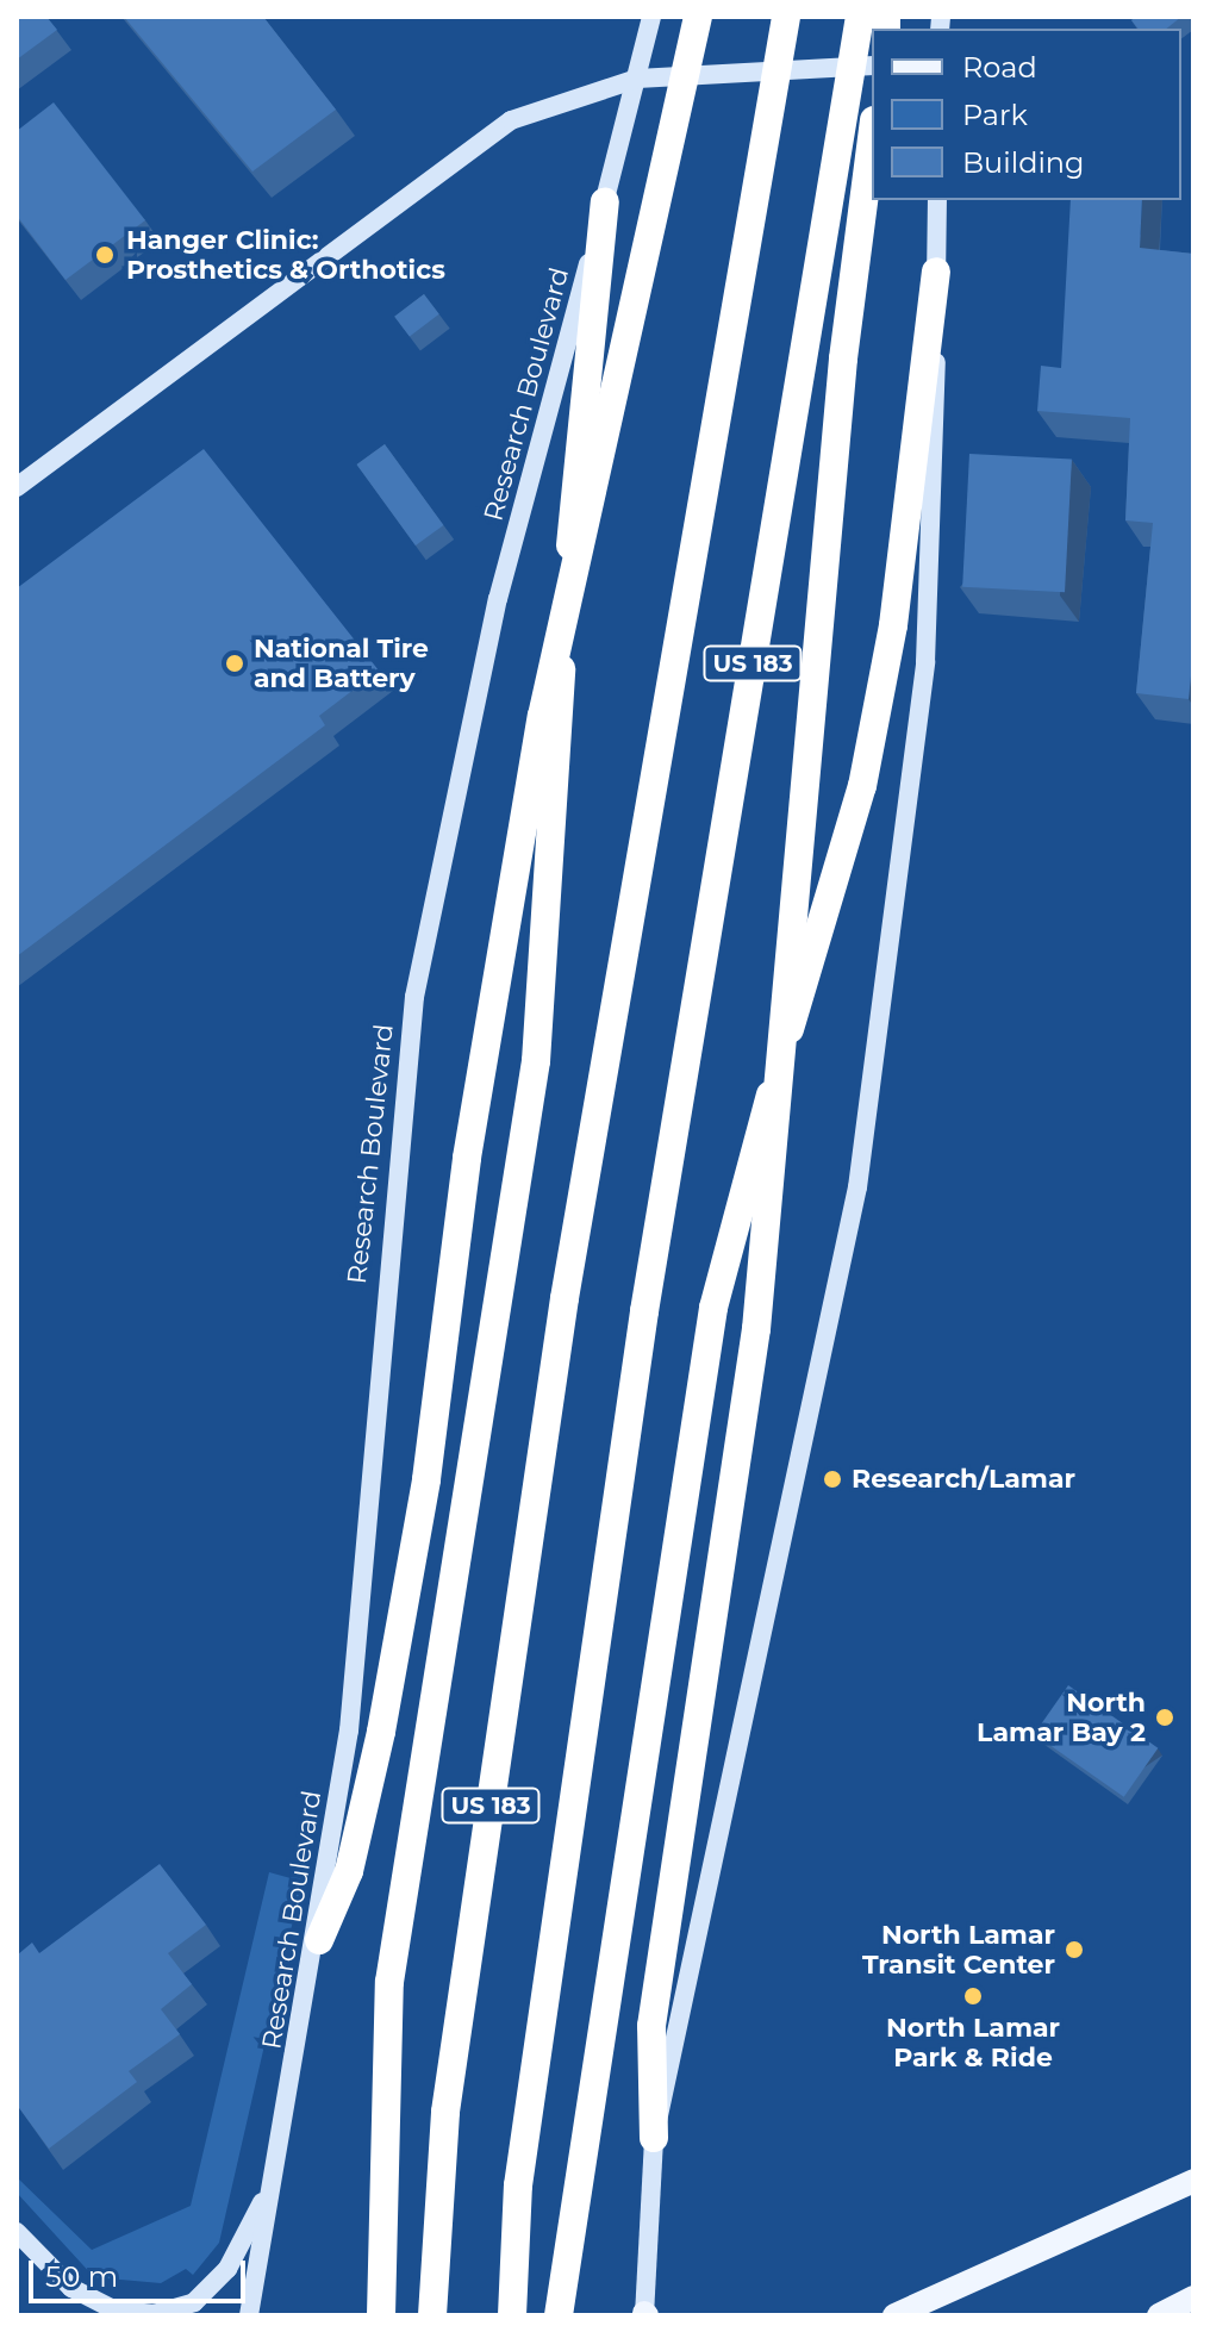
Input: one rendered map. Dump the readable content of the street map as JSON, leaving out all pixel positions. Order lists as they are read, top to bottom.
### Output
{
  "streets": {
    "highway": ["US 183"],
    "main road": ["Research Boulevard"]
  },
  "places": [
    "Hanger Clinic: Prosthetics & Orthotics",
    "National Tire and Battery",
    "Research/Lamar",
    "North Lamar Bay 2",
    "North Lamar Transit Center",
    "North Lamar Park & Ride"
  ],
  "legend": ["Road", "Park", "Building"],
  "scale_bar": "50 m"
}
